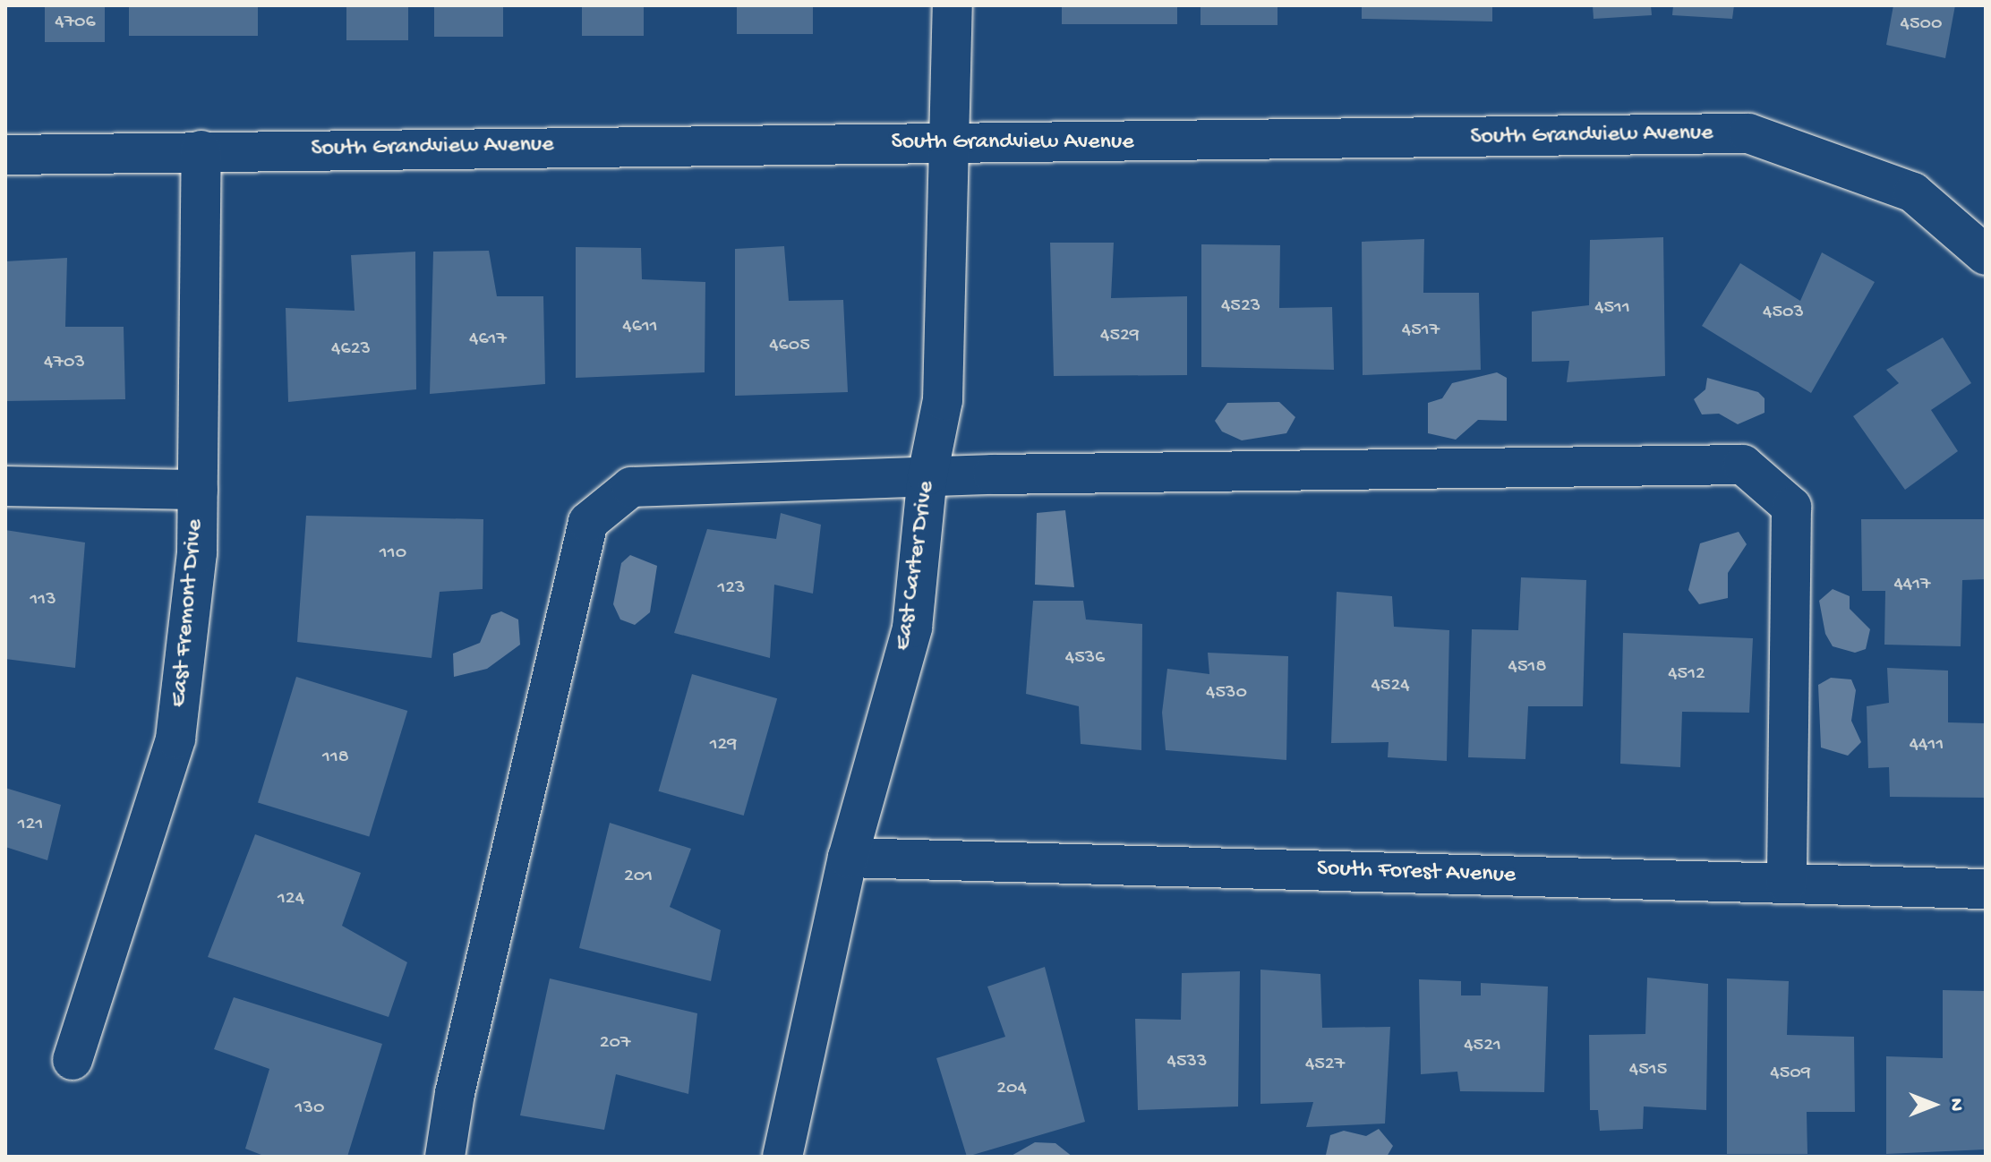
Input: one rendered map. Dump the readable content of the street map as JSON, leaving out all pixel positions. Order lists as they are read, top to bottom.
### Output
{
  "streets": {
    "street": [
      "South Grandview Avenue",
      "East Carter Drive",
      "East Fremont Drive",
      "South Forest Avenue"
    ]
  },
  "crossings": [
    ["South Grandview Avenue", "East Carter Drive"],
    ["South Grandview Avenue", "East Fremont Drive"],
    ["East Carter Drive", "South Forest Avenue"]
  ],
  "house_numbers": [
    "4706",
    "4500",
    "4523",
    "4511",
    "4503",
    "4611",
    "4517",
    "4529",
    "4617",
    "4605",
    "4623",
    "4703",
    "110",
    "4417",
    "123",
    "113",
    "4536",
    "4518",
    "4512",
    "4524",
    "4530",
    "129",
    "4411",
    "118",
    "121",
    "201",
    "124",
    "207",
    "4521",
    "4533",
    "4527",
    "4515",
    "4509",
    "204",
    "130"
  ],
  "north": "right"
}
